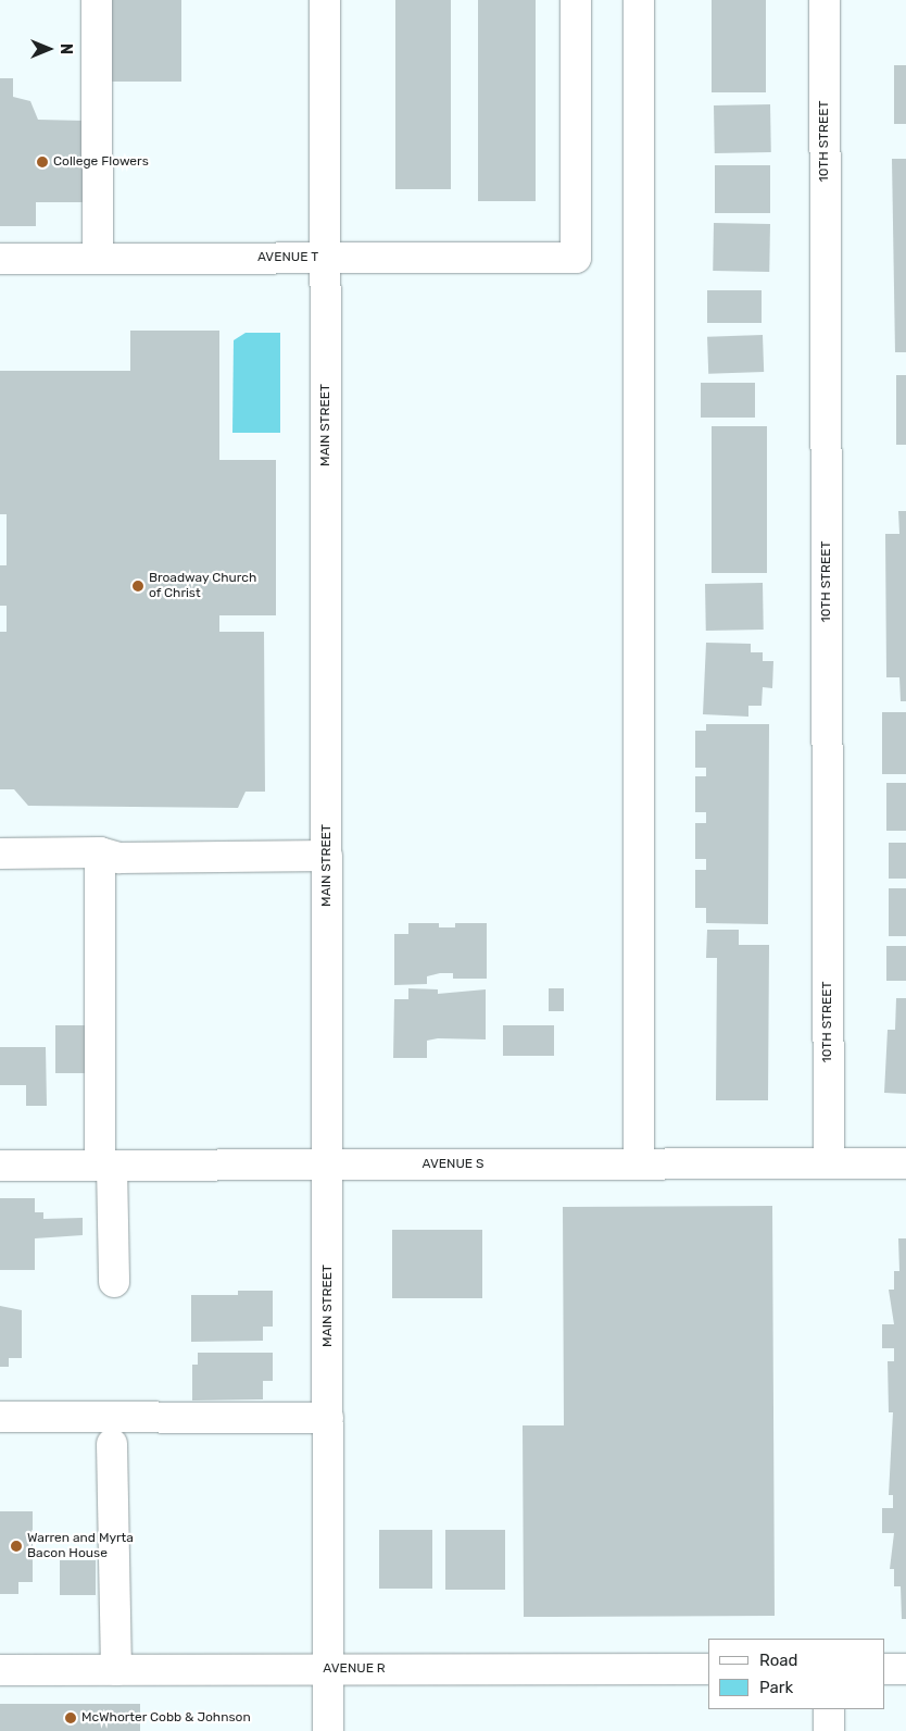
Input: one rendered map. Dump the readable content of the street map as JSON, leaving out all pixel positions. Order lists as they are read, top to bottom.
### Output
{
  "streets": {
    "street": [
      "10TH STREET",
      "AVENUE T",
      "MAIN STREET",
      "AVENUE S",
      "AVENUE R"
    ]
  },
  "crossings": [
    ["10TH STREET", "AVENUE S"],
    ["AVENUE T", "MAIN STREET"],
    ["MAIN STREET", "AVENUE S"],
    ["MAIN STREET", "AVENUE R"]
  ],
  "places": [
    "College Flowers",
    "Broadway Church of Christ",
    "Warren and Myrta Bacon House",
    "McWhorter Cobb & Johnson"
  ],
  "legend": ["Road", "Park"],
  "north": "right"
}
